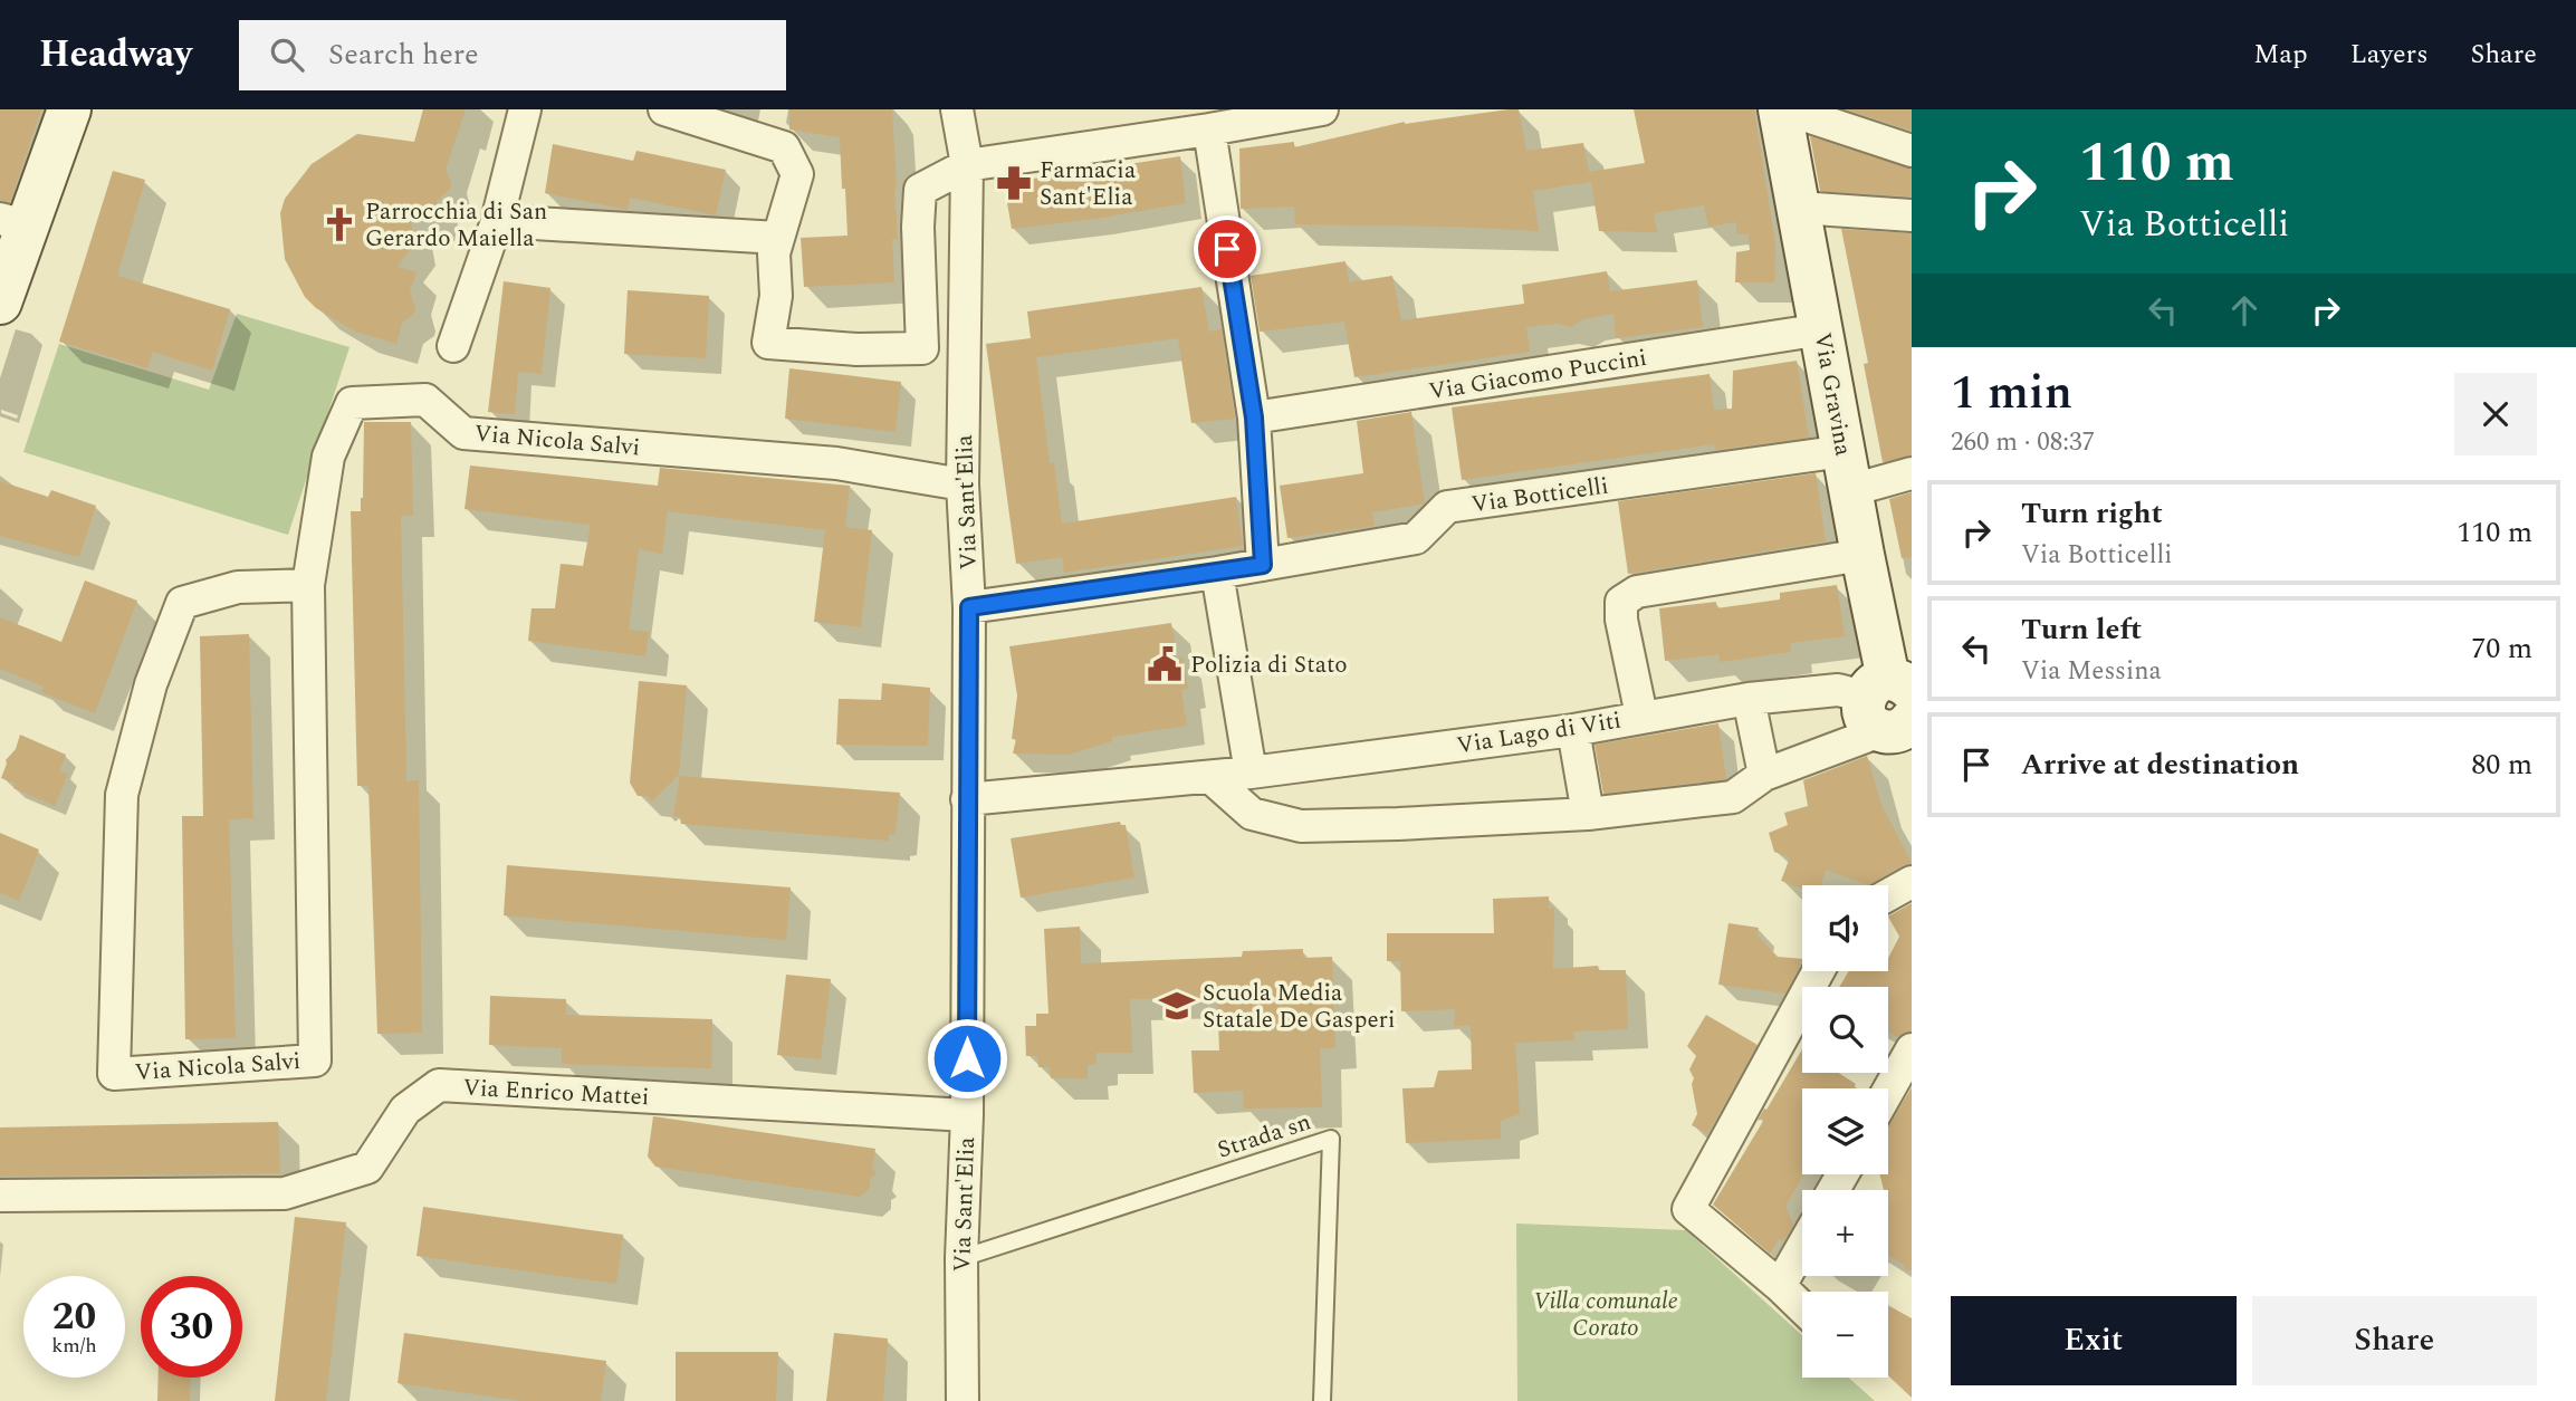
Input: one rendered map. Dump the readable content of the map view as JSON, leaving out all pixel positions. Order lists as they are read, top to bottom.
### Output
{
  "streets": {
    "main road": ["Via Gravina"],
    "street": [
      "Via Giacomo Puccini",
      "Via Nicola Salvi",
      "Via Botticelli",
      "Via Sant'Elia",
      "Via Lago di Viti",
      "Via Enrico Mattei"
    ],
    "lane": ["Strada sn"]
  },
  "crossings": [
    ["Via Giacomo Puccini", "Via Gravina"],
    ["Via Gravina", "Via Botticelli"],
    ["Via Gravina", "Via Lago di Viti"],
    ["Via Nicola Salvi", "Via Sant'Elia"],
    ["Via Botticelli", "Via Sant'Elia"],
    ["Via Sant'Elia", "Via Lago di Viti"],
    ["Via Sant'Elia", "Via Enrico Mattei"],
    ["Via Sant'Elia", "Strada sn"]
  ],
  "parks": ["Villa comunale Corato"],
  "places": {
    "pharmacy": ["Farmacia Sant'Elia"],
    "church": ["Parrocchia di San Gerardo Maiella"],
    "public building": ["Polizia di Stato"],
    "school or university": ["Scuola Media Statale De Gasperi"]
  },
  "page": {
    "header": "Headway",
    "search": "Search here",
    "nav": ["Map", "Layers", "Share"],
    "turn": ["110 m", "Via Botticelli"],
    "heading": ["1 min", "260 m · 08:37"],
    "list": [
      {
        "name": "Turn right",
        "note": "Via Botticelli",
        "value": "110 m"
      },
      {
        "name": "Turn left",
        "note": "Via Messina",
        "value": "70 m"
      },
      {
        "name": "Arrive at destination",
        "value": "80 m"
      }
    ],
    "map_buttons": ["+", "−"],
    "speed": "20 km/h",
    "limit": "30",
    "buttons": ["Exit", "Share"]
  }
}
